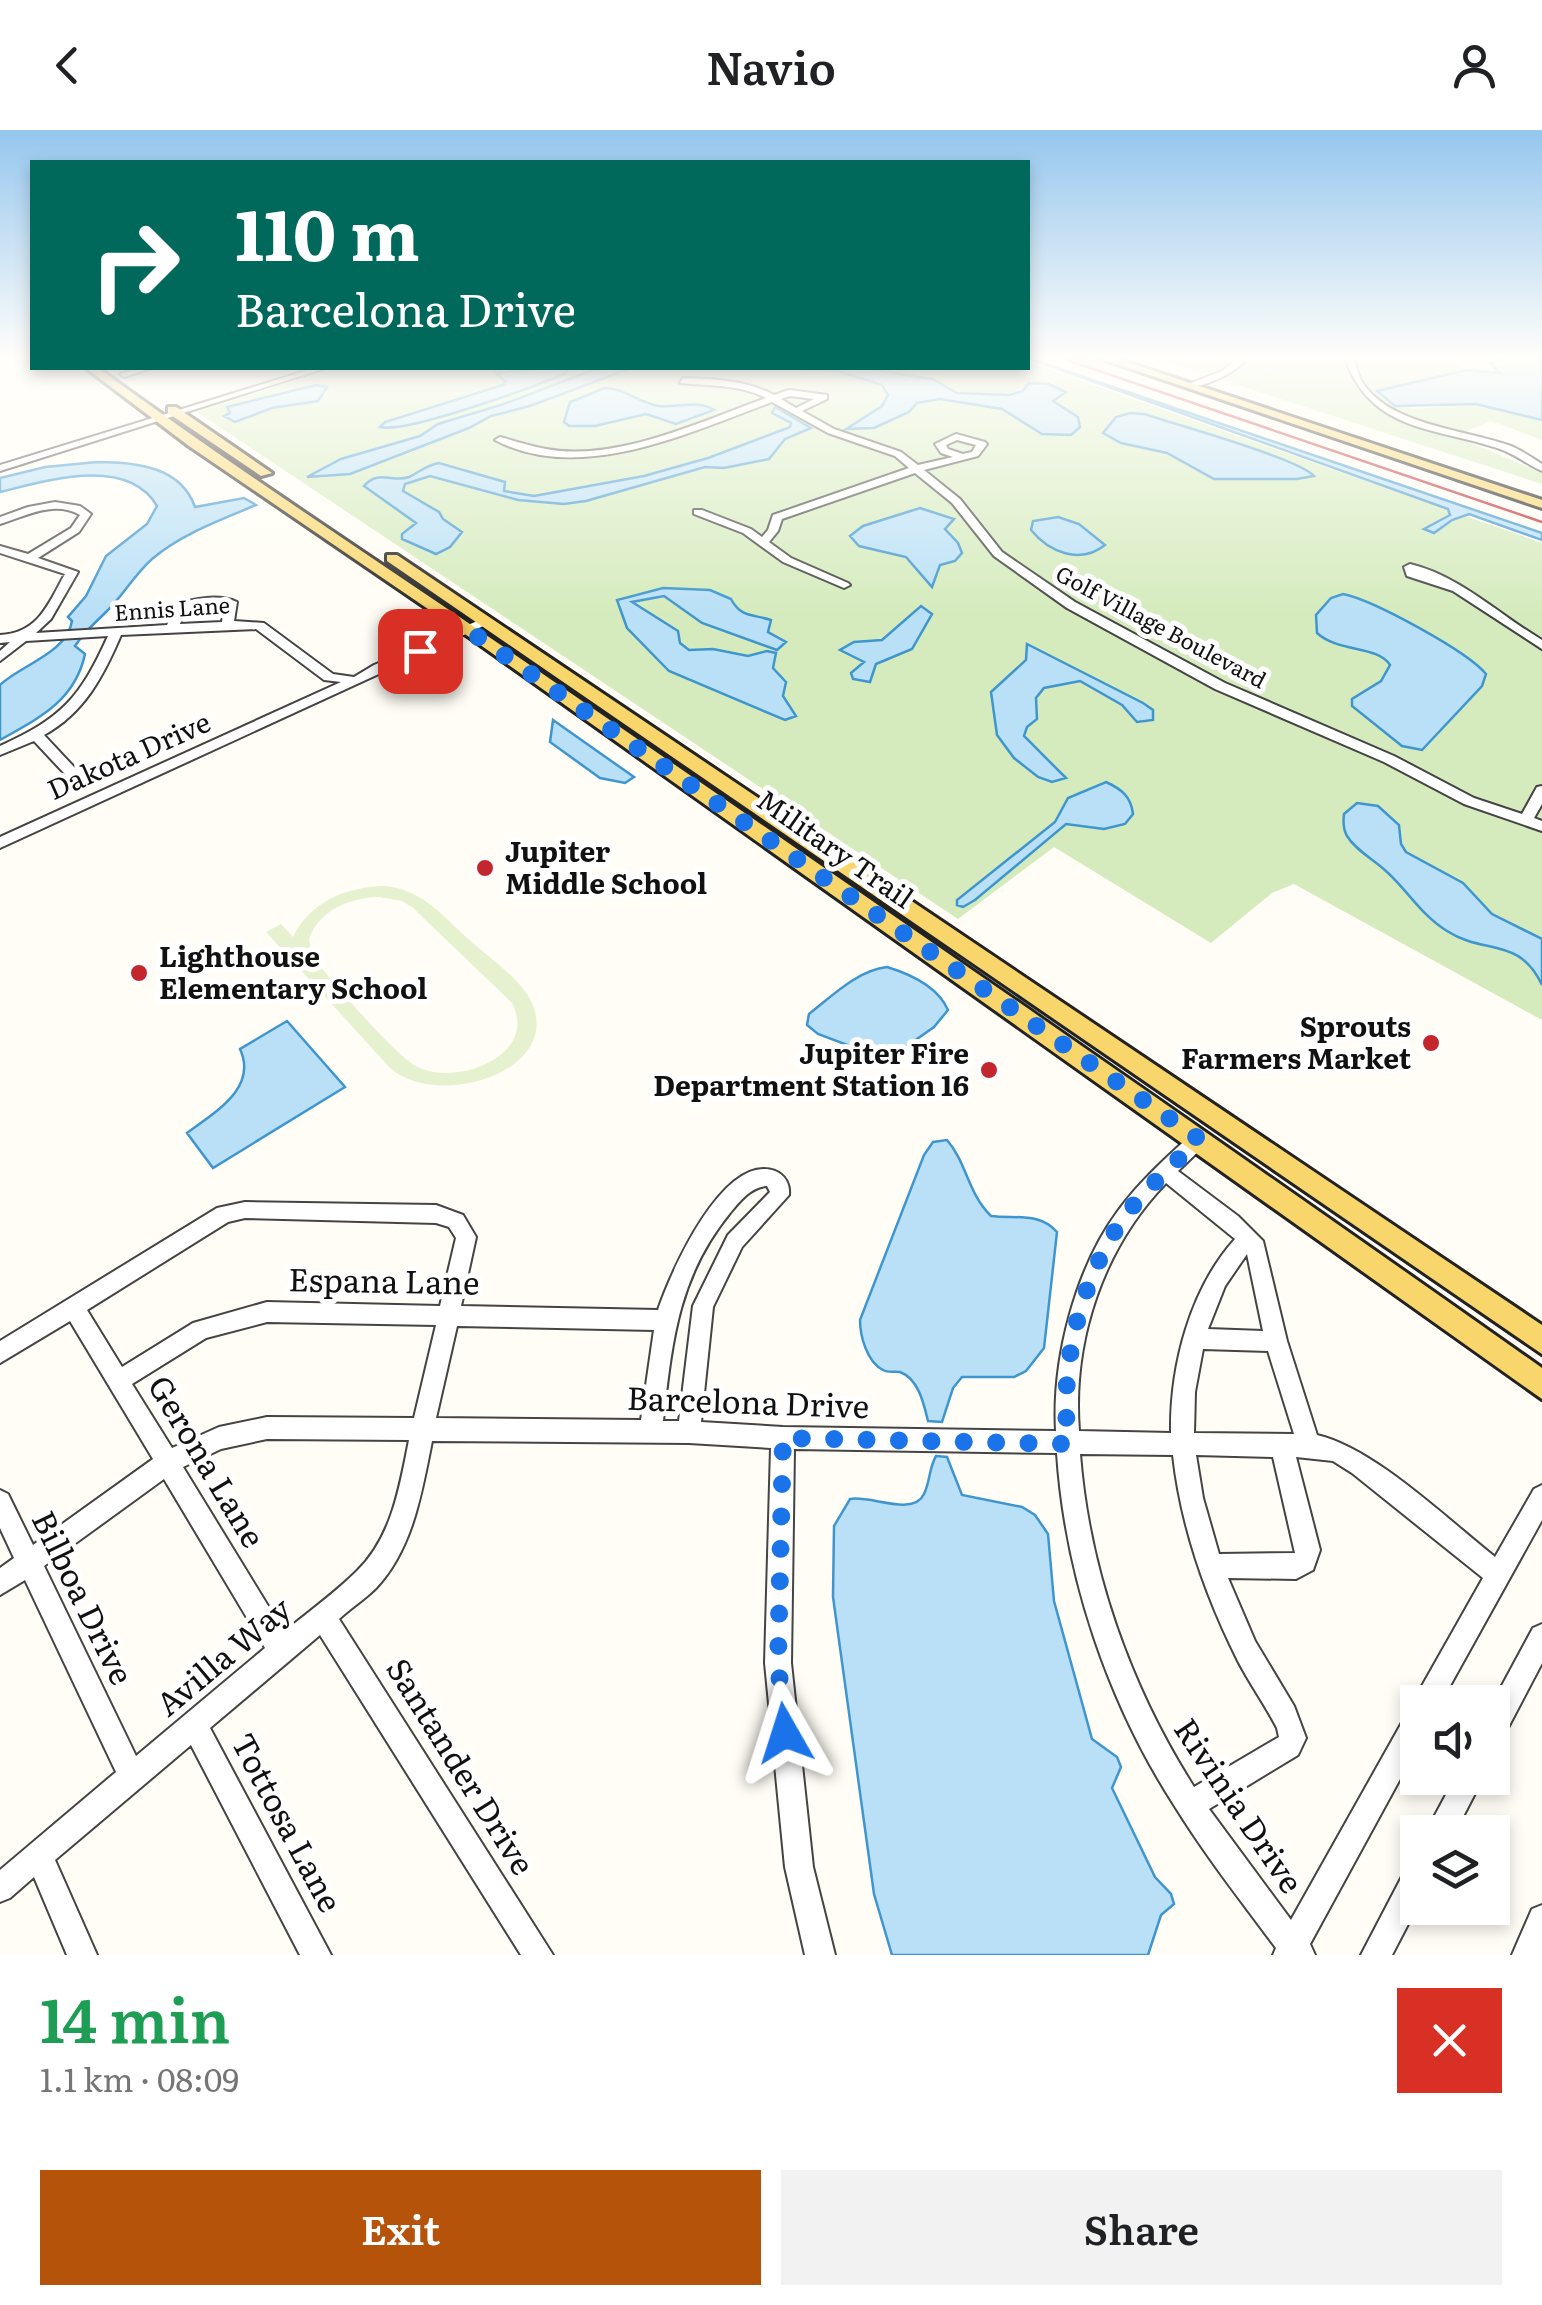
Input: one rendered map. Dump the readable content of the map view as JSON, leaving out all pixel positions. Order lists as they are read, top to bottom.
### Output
{
  "streets": {
    "main road": ["Military Trail"],
    "street": [
      "Ennis Lane",
      "Golf Village Boulevard",
      "Dakota Drive",
      "Espana Lane",
      "Barcelona Drive",
      "Gerona Lane",
      "Bilboa Drive",
      "Avilla Way",
      "Santander Drive",
      "Rivinia Drive",
      "Tottosa Lane"
    ]
  },
  "crossings": [
    ["Ennis Lane", "Dakota Drive"],
    ["Dakota Drive", "Military Trail"],
    ["Military Trail", "Rivinia Drive"],
    ["Espana Lane", "Gerona Lane"],
    ["Espana Lane", "Avilla Way"],
    ["Barcelona Drive", "Gerona Lane"],
    ["Barcelona Drive", "Bilboa Drive"],
    ["Barcelona Drive", "Avilla Way"],
    ["Barcelona Drive", "Rivinia Drive"],
    ["Gerona Lane", "Avilla Way"],
    ["Bilboa Drive", "Avilla Way"],
    ["Avilla Way", "Santander Drive"],
    ["Avilla Way", "Tottosa Lane"]
  ],
  "places": [
    "Jupiter Middle School",
    "Lighthouse Elementary School",
    "Sprouts Farmers Market",
    "Jupiter Fire Department Station 16"
  ],
  "page": {
    "header": "Navio",
    "turn": ["110 m", "Barcelona Drive"],
    "heading": ["14 min", "1.1 km · 08:09"],
    "buttons": ["Exit", "Share"]
  }
}
